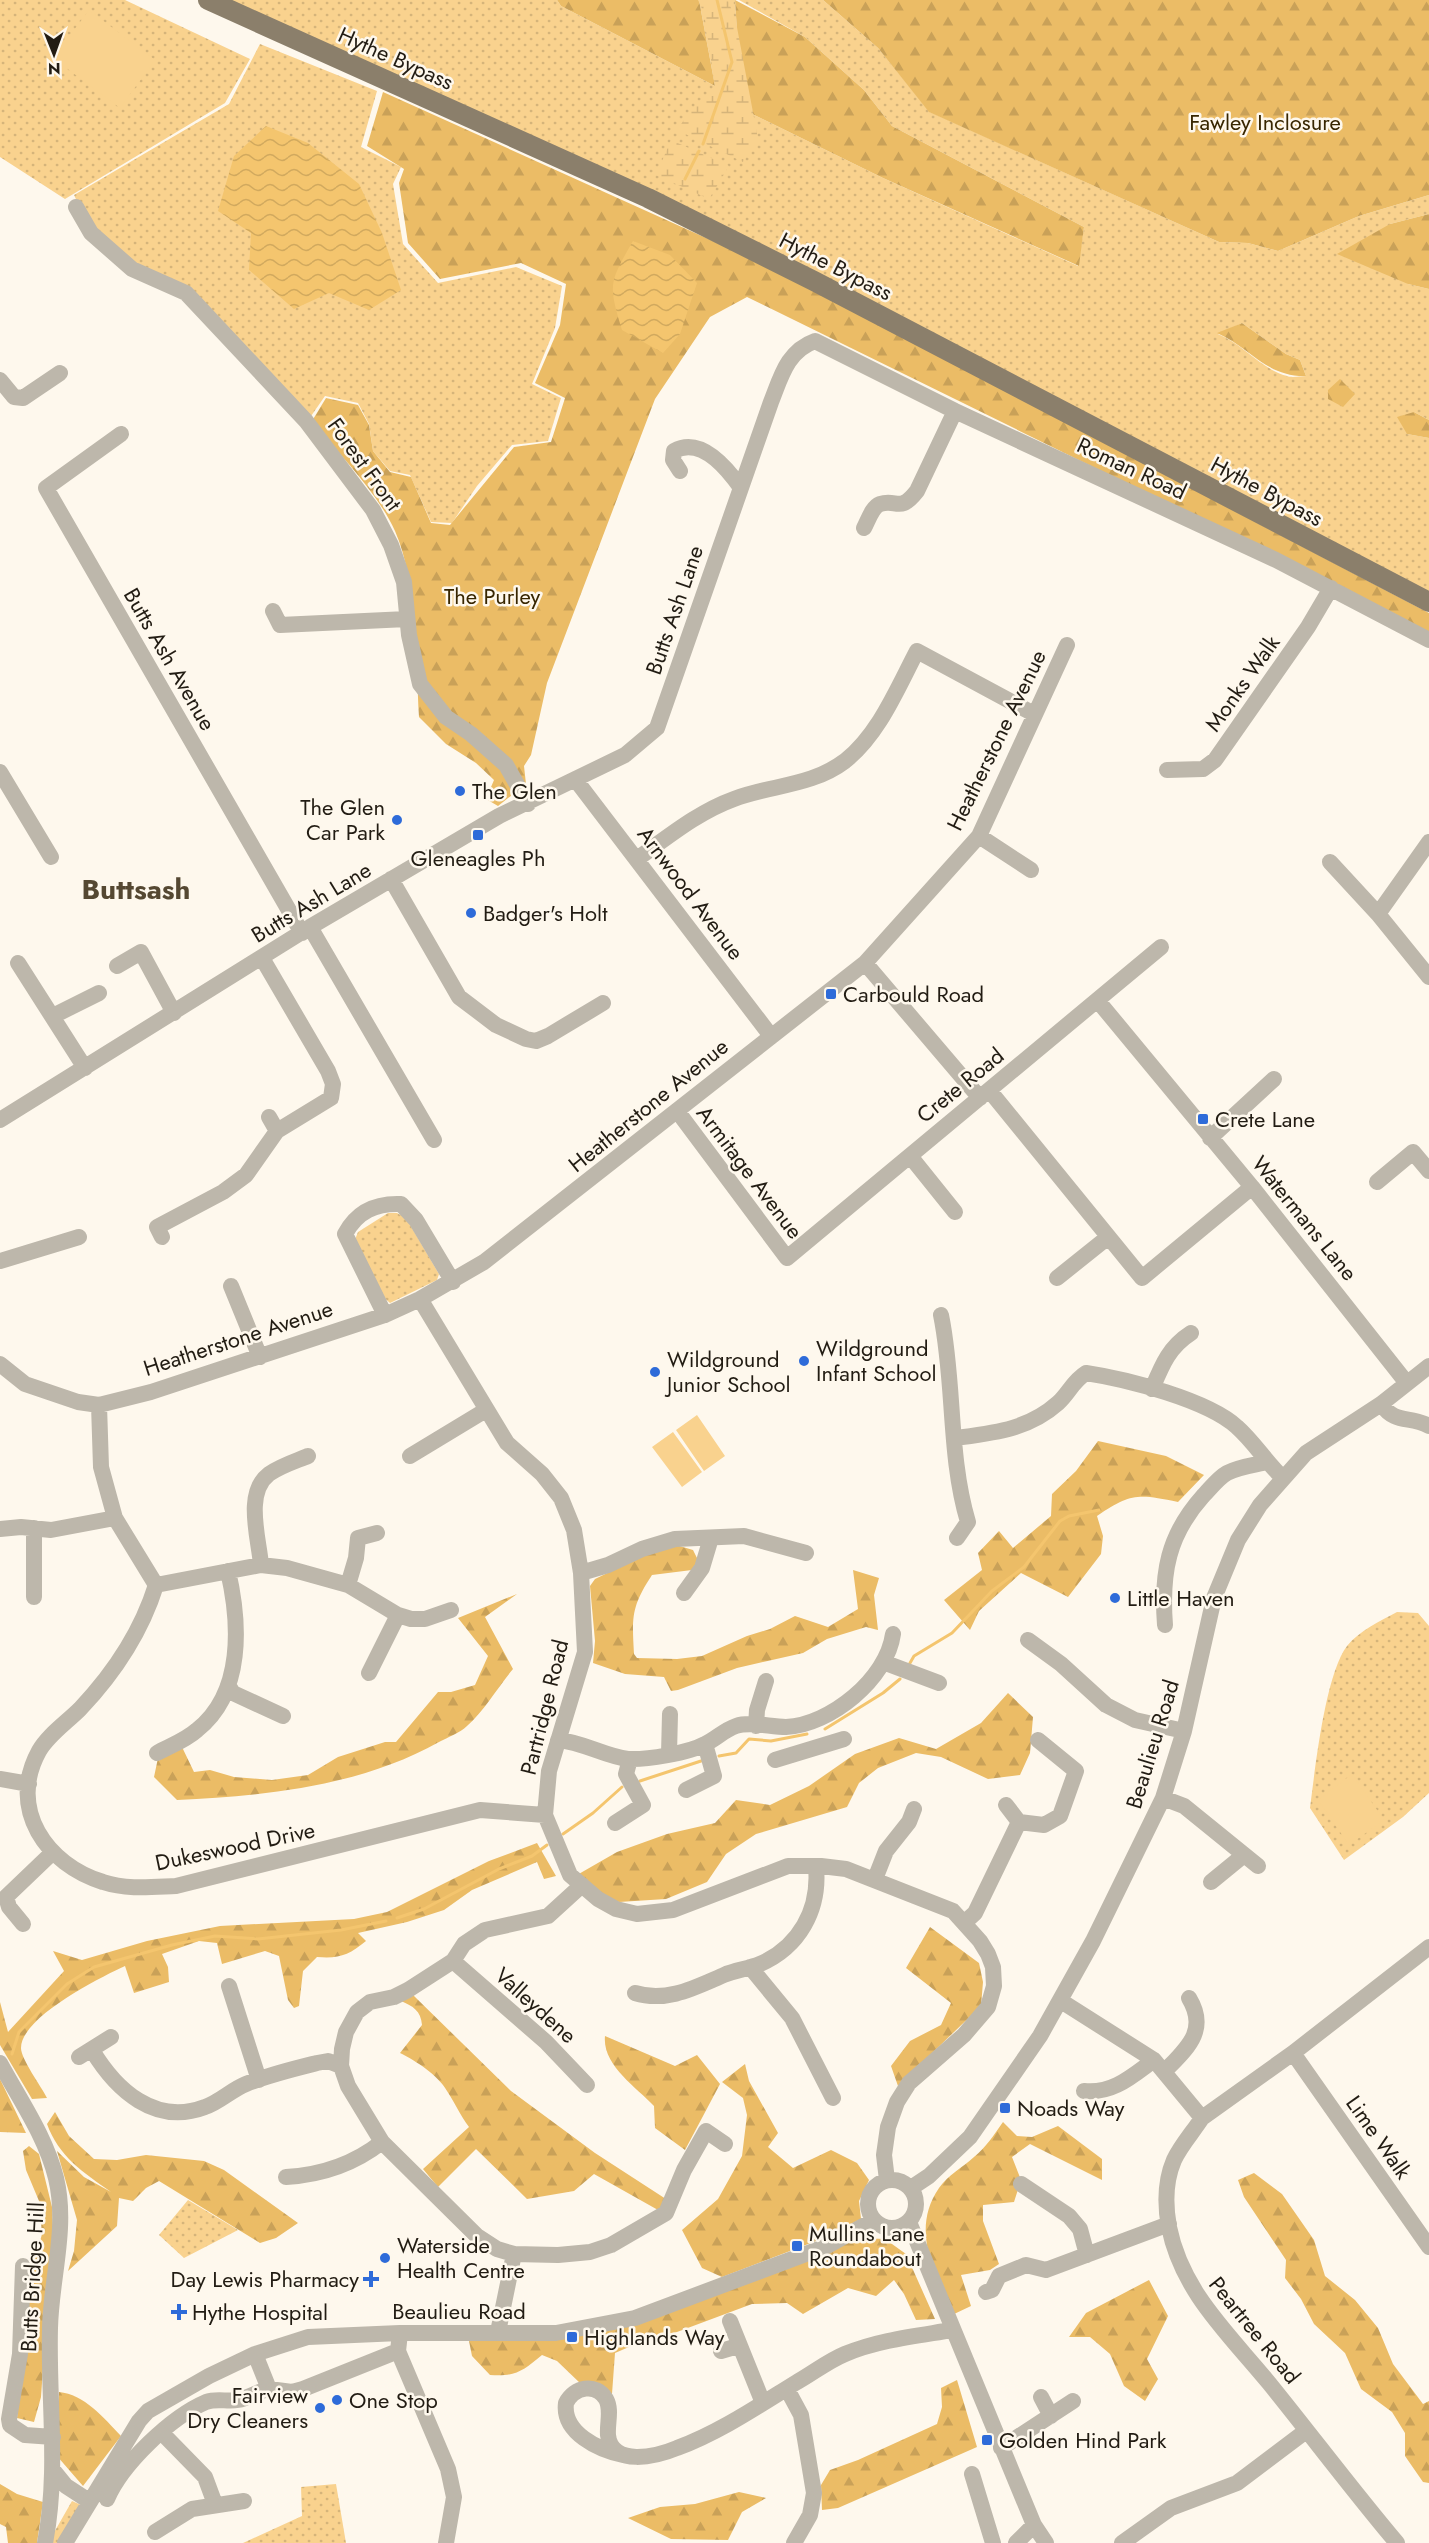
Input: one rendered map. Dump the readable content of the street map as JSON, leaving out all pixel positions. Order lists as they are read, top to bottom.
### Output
{
  "streets": {
    "main road": ["Hythe Bypass"],
    "street": [
      "Forest Front",
      "Roman Road",
      "Butts Ash Lane",
      "Butts Ash Avenue",
      "Monks Walk",
      "Heatherstone Avenue",
      "Arnwood Avenue",
      "Crete Road",
      "Armitage Avenue",
      "Watermans Lane",
      "Partridge Road",
      "Beaulieu Road",
      "Dukeswood Drive",
      "Valleydene",
      "Lime Walk",
      "Butts Bridge Hill",
      "Peartree Road"
    ]
  },
  "crossings": [
    ["Forest Front", "Butts Ash Lane"],
    ["Roman Road", "Butts Ash Lane"],
    ["Roman Road", "Monks Walk"],
    ["Butts Ash Lane", "Butts Ash Avenue"],
    ["Butts Ash Lane", "Arnwood Avenue"],
    ["Heatherstone Avenue", "Arnwood Avenue"],
    ["Heatherstone Avenue", "Armitage Avenue"],
    ["Heatherstone Avenue", "Partridge Road"],
    ["Crete Road", "Armitage Avenue"],
    ["Crete Road", "Watermans Lane"],
    ["Watermans Lane", "Beaulieu Road"],
    ["Partridge Road", "Dukeswood Drive"]
  ],
  "districts": ["Buttsash"],
  "parks": ["Fawley Inclosure", "The Purley"],
  "places": {
    "other": [
      "The Glen",
      "The Glen Car Park",
      "Badger's Holt",
      "Wildground Infant School",
      "Wildground Junior School",
      "Little Haven",
      "Waterside Health Centre",
      "One Stop",
      "Fairview Dry Cleaners"
    ],
    "transit": [
      "Gleneagles Ph",
      "Carbould Road",
      "Crete Lane",
      "Noads Way",
      "Mullins Lane Roundabout",
      "Highlands Way",
      "Golden Hind Park"
    ],
    "health": ["Day Lewis Pharmacy", "Hythe Hospital"]
  },
  "north": "bottom"
}
